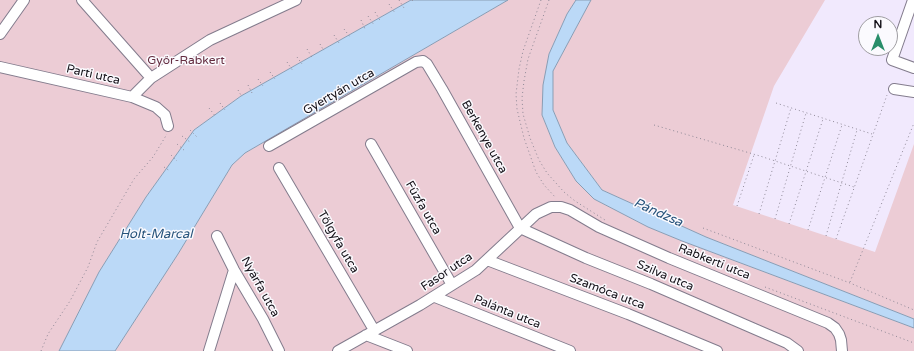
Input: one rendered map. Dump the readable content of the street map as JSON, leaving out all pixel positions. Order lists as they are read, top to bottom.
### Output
{
  "streets": {
    "street": [
      "Parti utca",
      "Gyertyán utca",
      "Berkenye utca",
      "Fűzfa utca",
      "Tölgyfa utca",
      "Rabkerti utca",
      "Fasor utca",
      "Szilva utca",
      "Nyárfa utca",
      "Szamóca utca",
      "Palánta utca"
    ]
  },
  "crossings": [
    ["Gyertyán utca", "Berkenye utca"],
    ["Berkenye utca", "Fasor utca"],
    ["Berkenye utca", "Szilva utca"],
    ["Fűzfa utca", "Fasor utca"],
    ["Tölgyfa utca", "Fasor utca"],
    ["Rabkerti utca", "Fasor utca"],
    ["Fasor utca", "Szilva utca"],
    ["Fasor utca", "Szamóca utca"],
    ["Fasor utca", "Palánta utca"]
  ],
  "water": ["Pándzsa", "Holt-Marcal"],
  "parks": ["Győr-Rabkert"],
  "north": "top"
}
